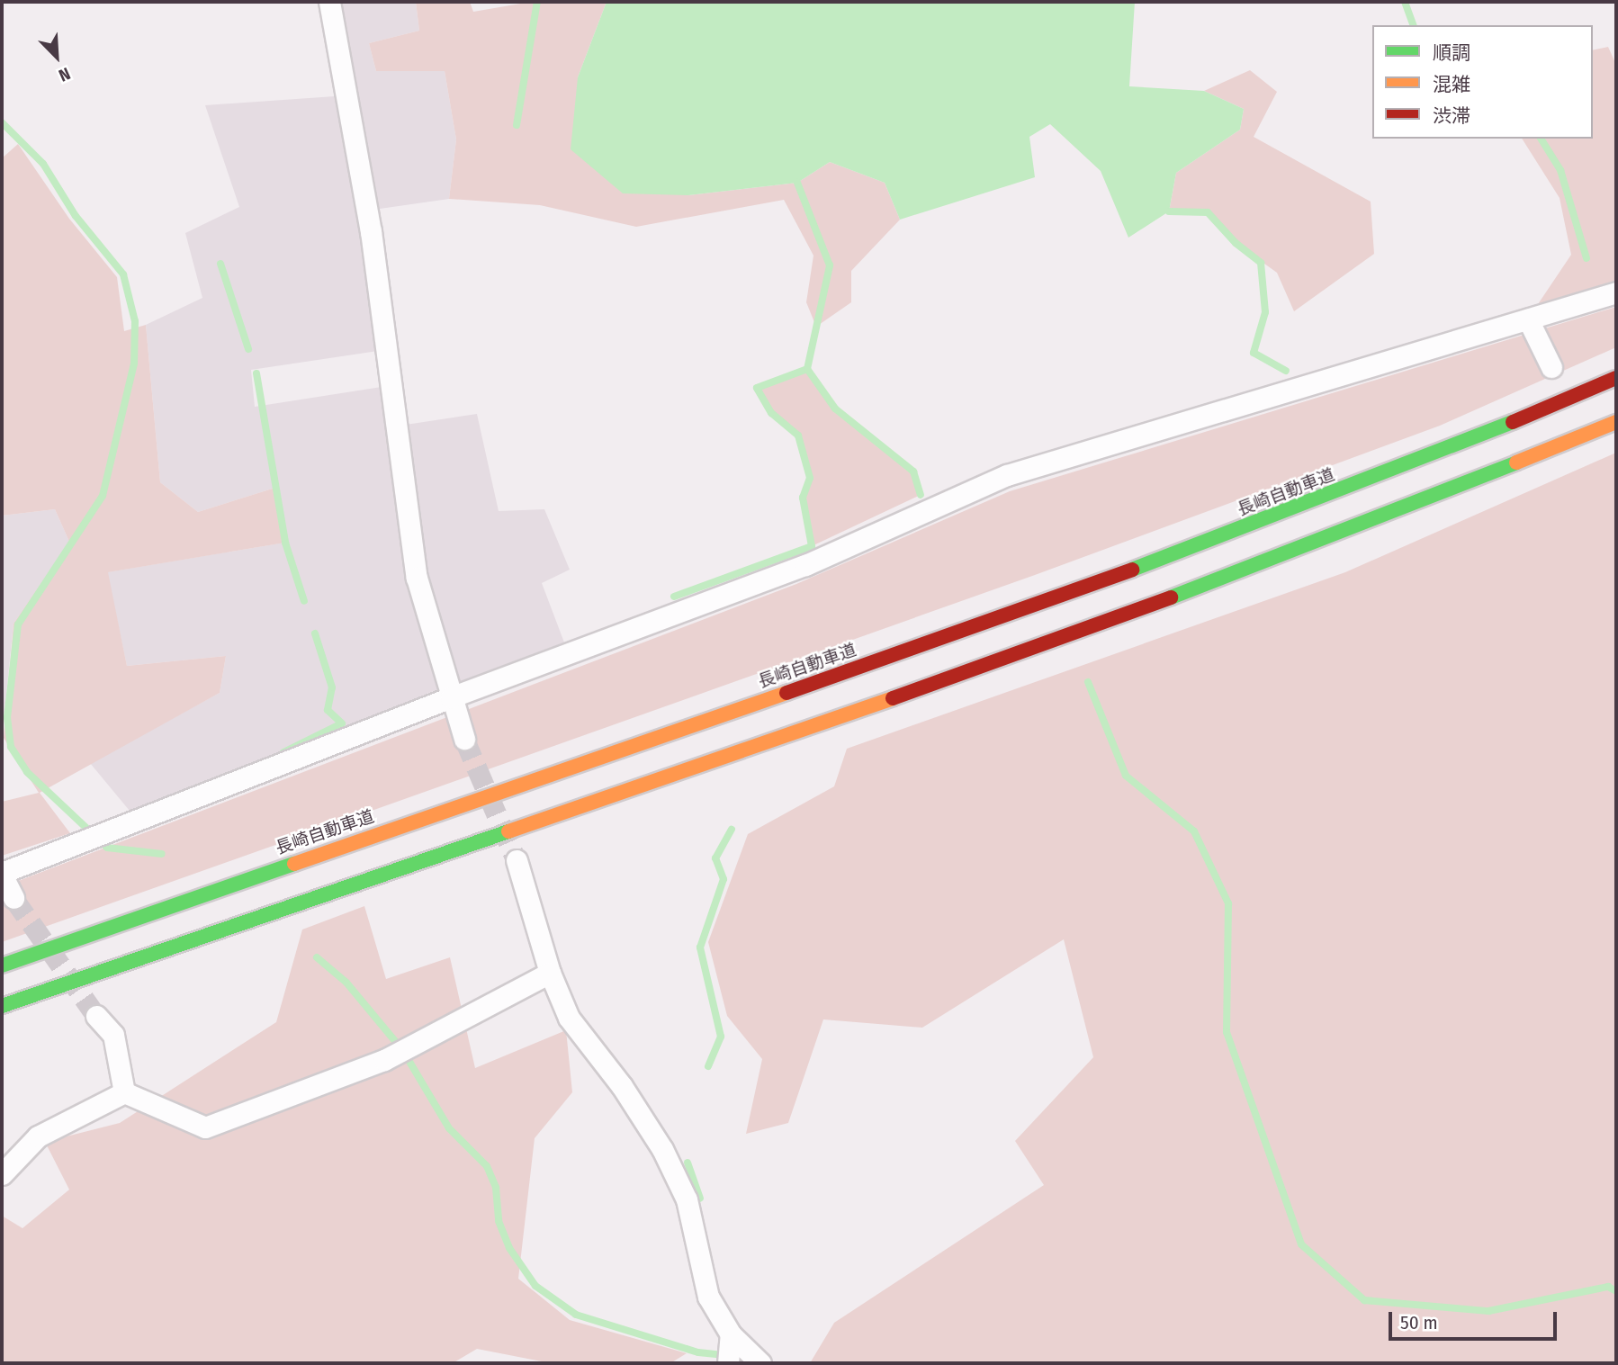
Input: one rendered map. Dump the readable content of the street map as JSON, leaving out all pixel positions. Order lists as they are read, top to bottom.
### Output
{
  "streets": {
    "highway": ["長崎自動車道"]
  },
  "legend": ["順調", "混雑", "渋滞"],
  "scale_bar": "50 m",
  "north": "bottom right"
}
